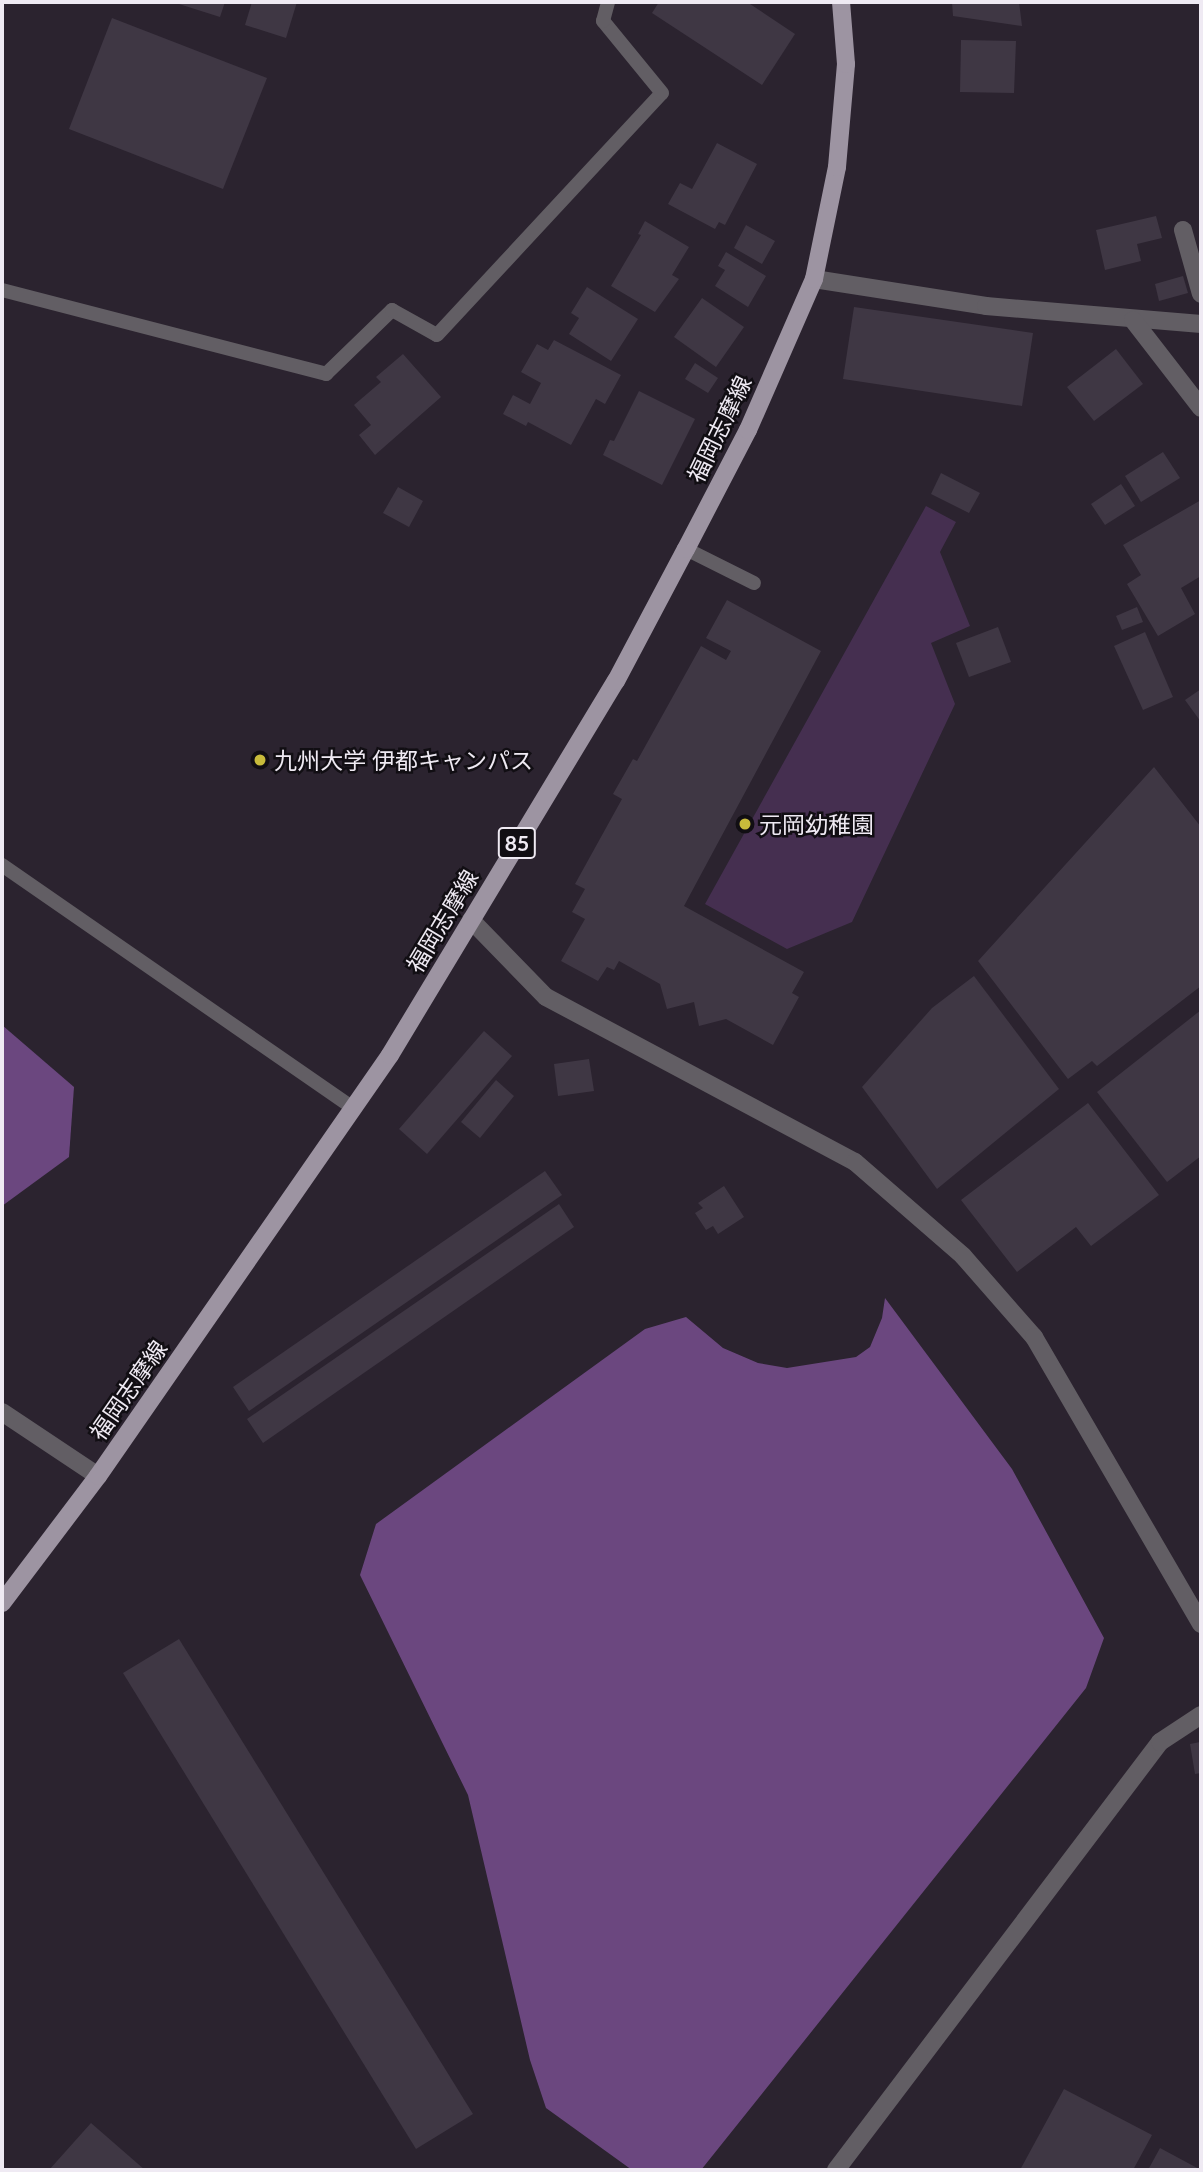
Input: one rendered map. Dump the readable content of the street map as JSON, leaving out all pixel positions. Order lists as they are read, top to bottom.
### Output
{
  "streets": {
    "main road": ["福岡志摩線", "85"]
  },
  "places": ["九州大学 伊都キャンパス", "元岡幼稚園"]
}
